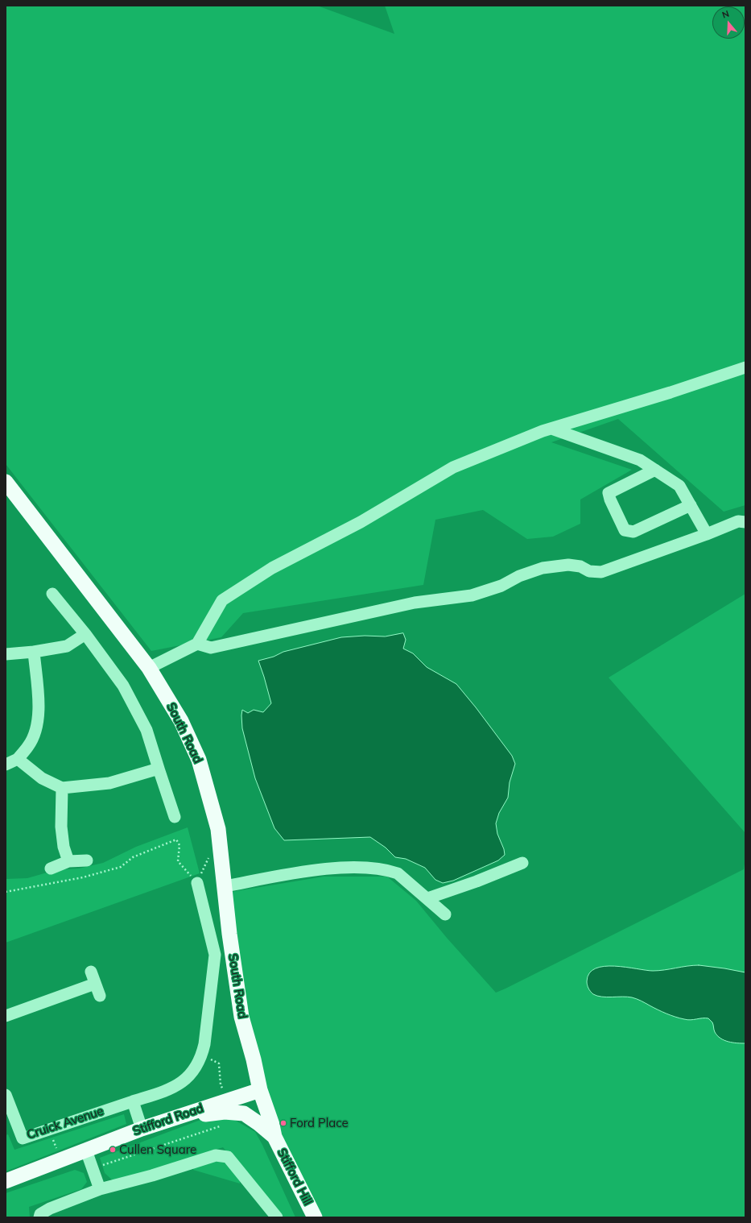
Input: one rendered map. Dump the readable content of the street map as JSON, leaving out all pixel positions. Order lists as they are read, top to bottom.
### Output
{
  "streets": {
    "main road": ["South Road", "Stifford Road", "Stifford Hill"],
    "street": ["Cruick Avenue"]
  },
  "crossings": [
    ["South Road", "Stifford Road"],
    ["South Road", "Cruick Avenue"],
    ["South Road", "Stifford Hill"],
    ["Stifford Road", "Stifford Hill"]
  ],
  "places": ["Ford Place", "Cullen Square"],
  "north": "top"
}
